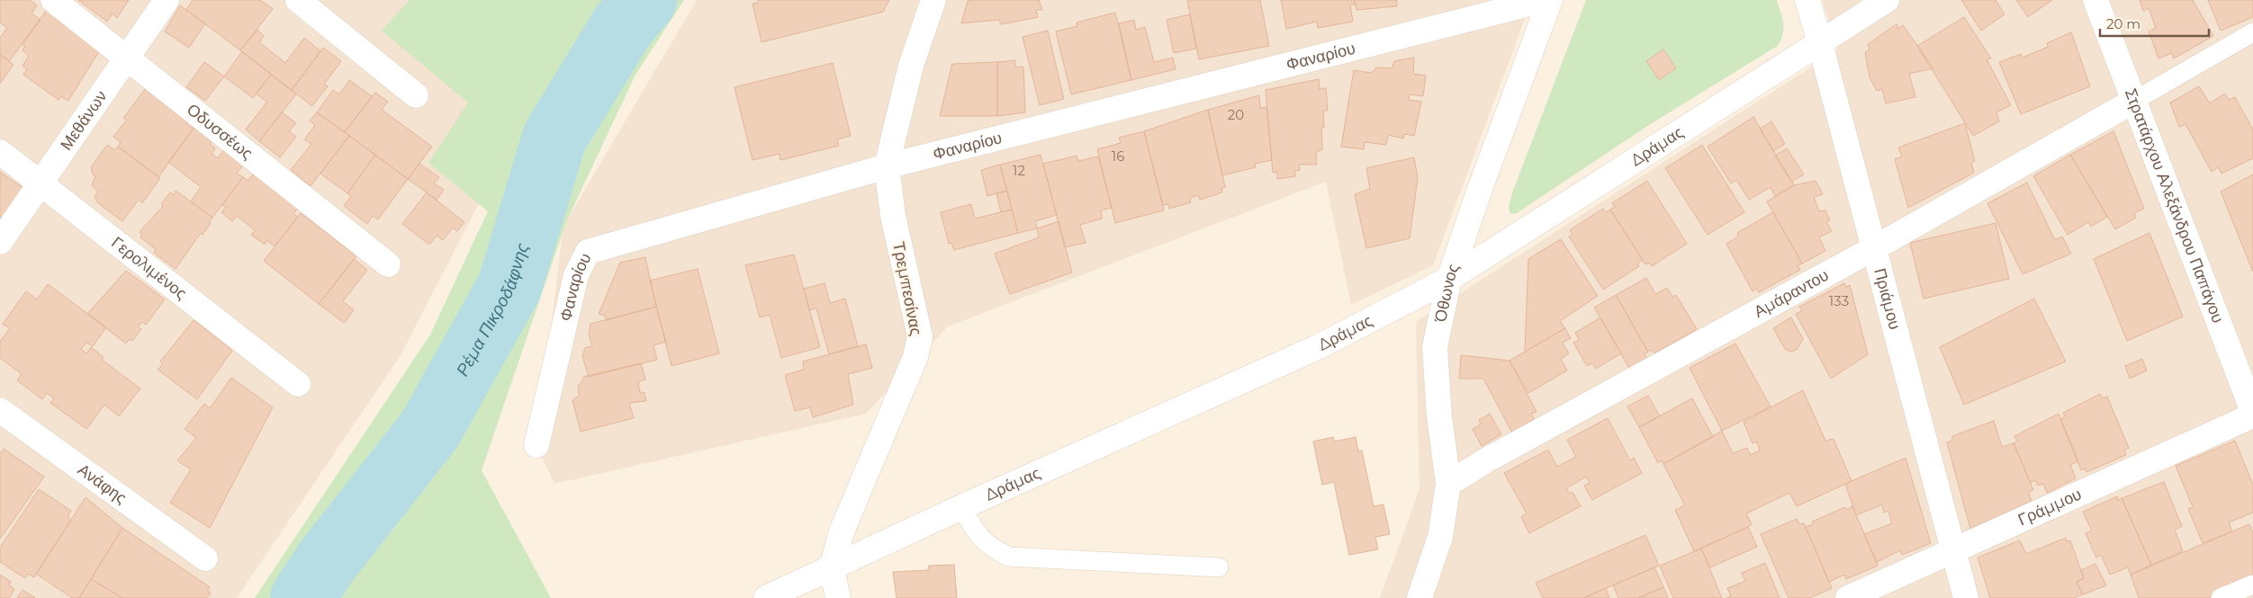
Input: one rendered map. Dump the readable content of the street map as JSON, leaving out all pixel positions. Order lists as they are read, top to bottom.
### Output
{
  "streets": {
    "street": [
      "Φαναρίου",
      "Μεθάνων",
      "Οδυσσέως",
      "Δράμας",
      "Στρατάρχου Αλεξάνδρου Παπάγου",
      "Γερολιμένος",
      "Τρεμπεσίνας",
      "Όθωνος",
      "Αμάραντου",
      "Πριάμου",
      "Ανάφης",
      "Γράμμου"
    ]
  },
  "crossings": [
    ["Φαναρίου", "Τρεμπεσίνας"],
    ["Μεθάνων", "Οδυσσέως"],
    ["Μεθάνων", "Γερολιμένος"],
    ["Δράμας", "Τρεμπεσίνας"],
    ["Δράμας", "Όθωνος"],
    ["Δράμας", "Πριάμου"],
    ["Στρατάρχου Αλεξάνδρου Παπάγου", "Αμάραντου"],
    ["Όθωνος", "Αμάραντου"],
    ["Αμάραντου", "Πριάμου"],
    ["Πριάμου", "Γράμμου"]
  ],
  "water": ["Ρέμα Πικροδάφνης"],
  "house_numbers": [
    "20",
    "16",
    "12",
    "133"
  ],
  "scale_bar": "20 m"
}
